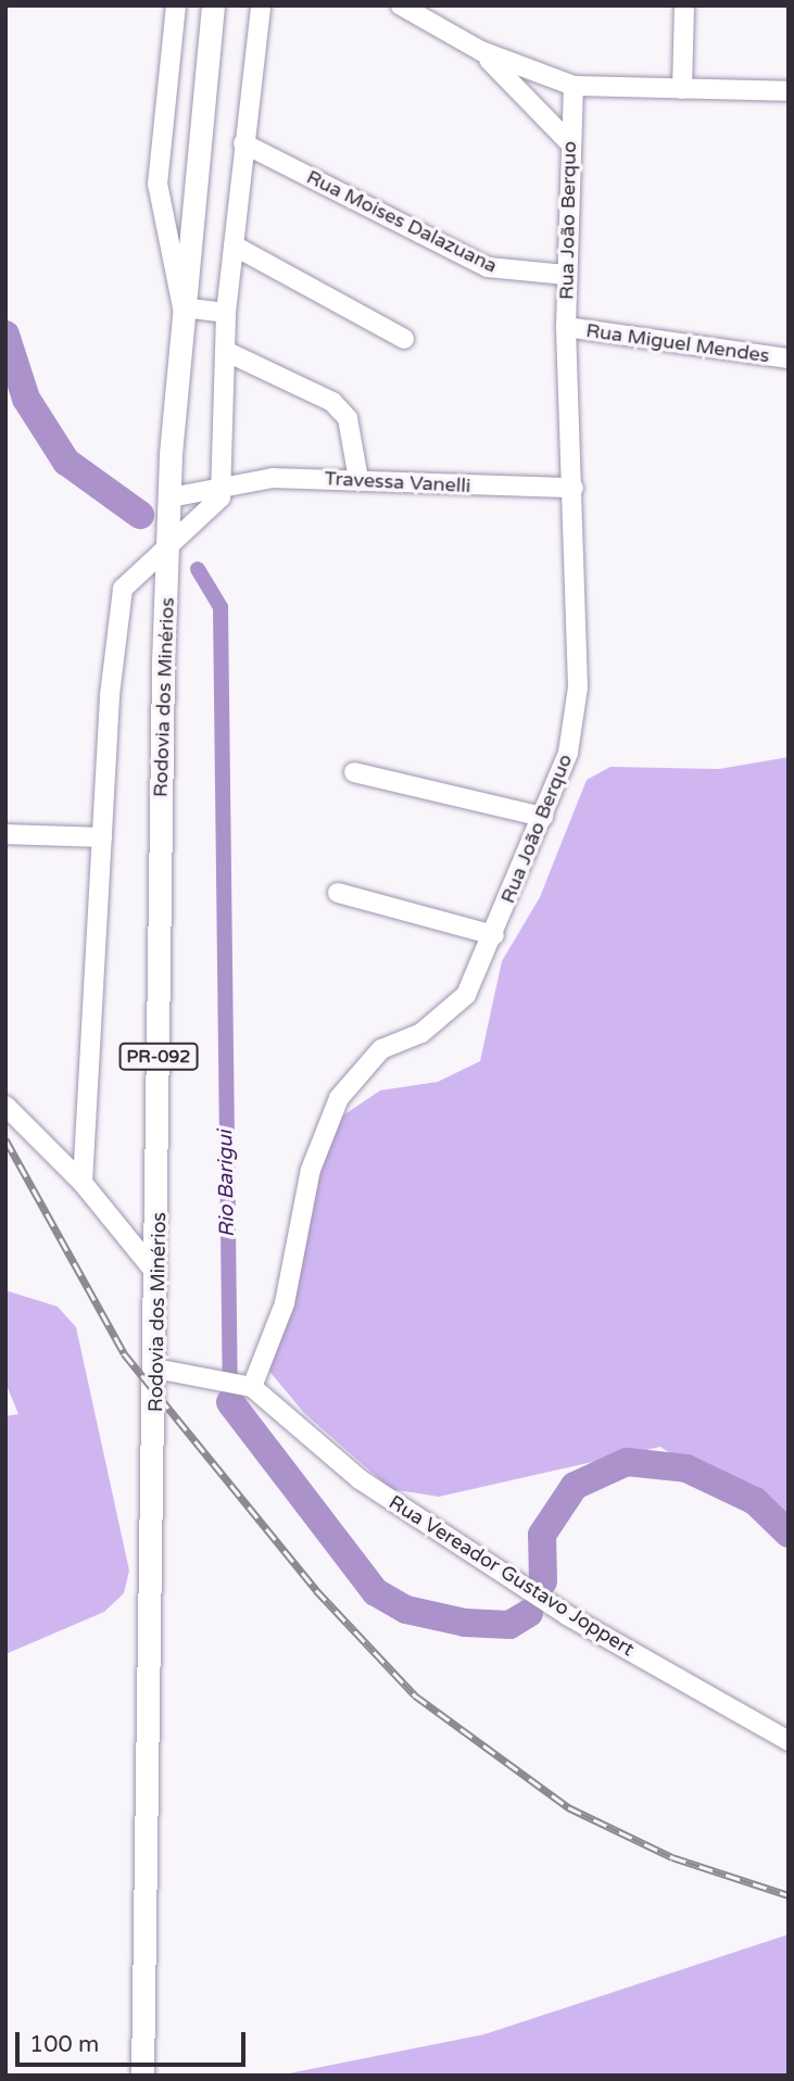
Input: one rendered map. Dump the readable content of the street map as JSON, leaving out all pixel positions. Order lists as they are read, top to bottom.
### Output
{
  "streets": {
    "main road": ["Rodovia dos Minérios", "PR-092"],
    "street": [
      "Rua João Berquo",
      "Rua Moises Dalazuana",
      "Rua Miguel Mendes",
      "Travessa Vanelli",
      "Rua Vereador Gustavo Joppert"
    ]
  },
  "crossings": [
    ["Rua João Berquo", "Rua Moises Dalazuana"],
    ["Rua João Berquo", "Rua Miguel Mendes"],
    ["Rua João Berquo", "Travessa Vanelli"],
    ["Rua João Berquo", "Rua Vereador Gustavo Joppert"],
    ["Travessa Vanelli", "Rodovia dos Minérios"]
  ],
  "water": ["Rio Barigui"],
  "scale_bar": "100 m"
}
